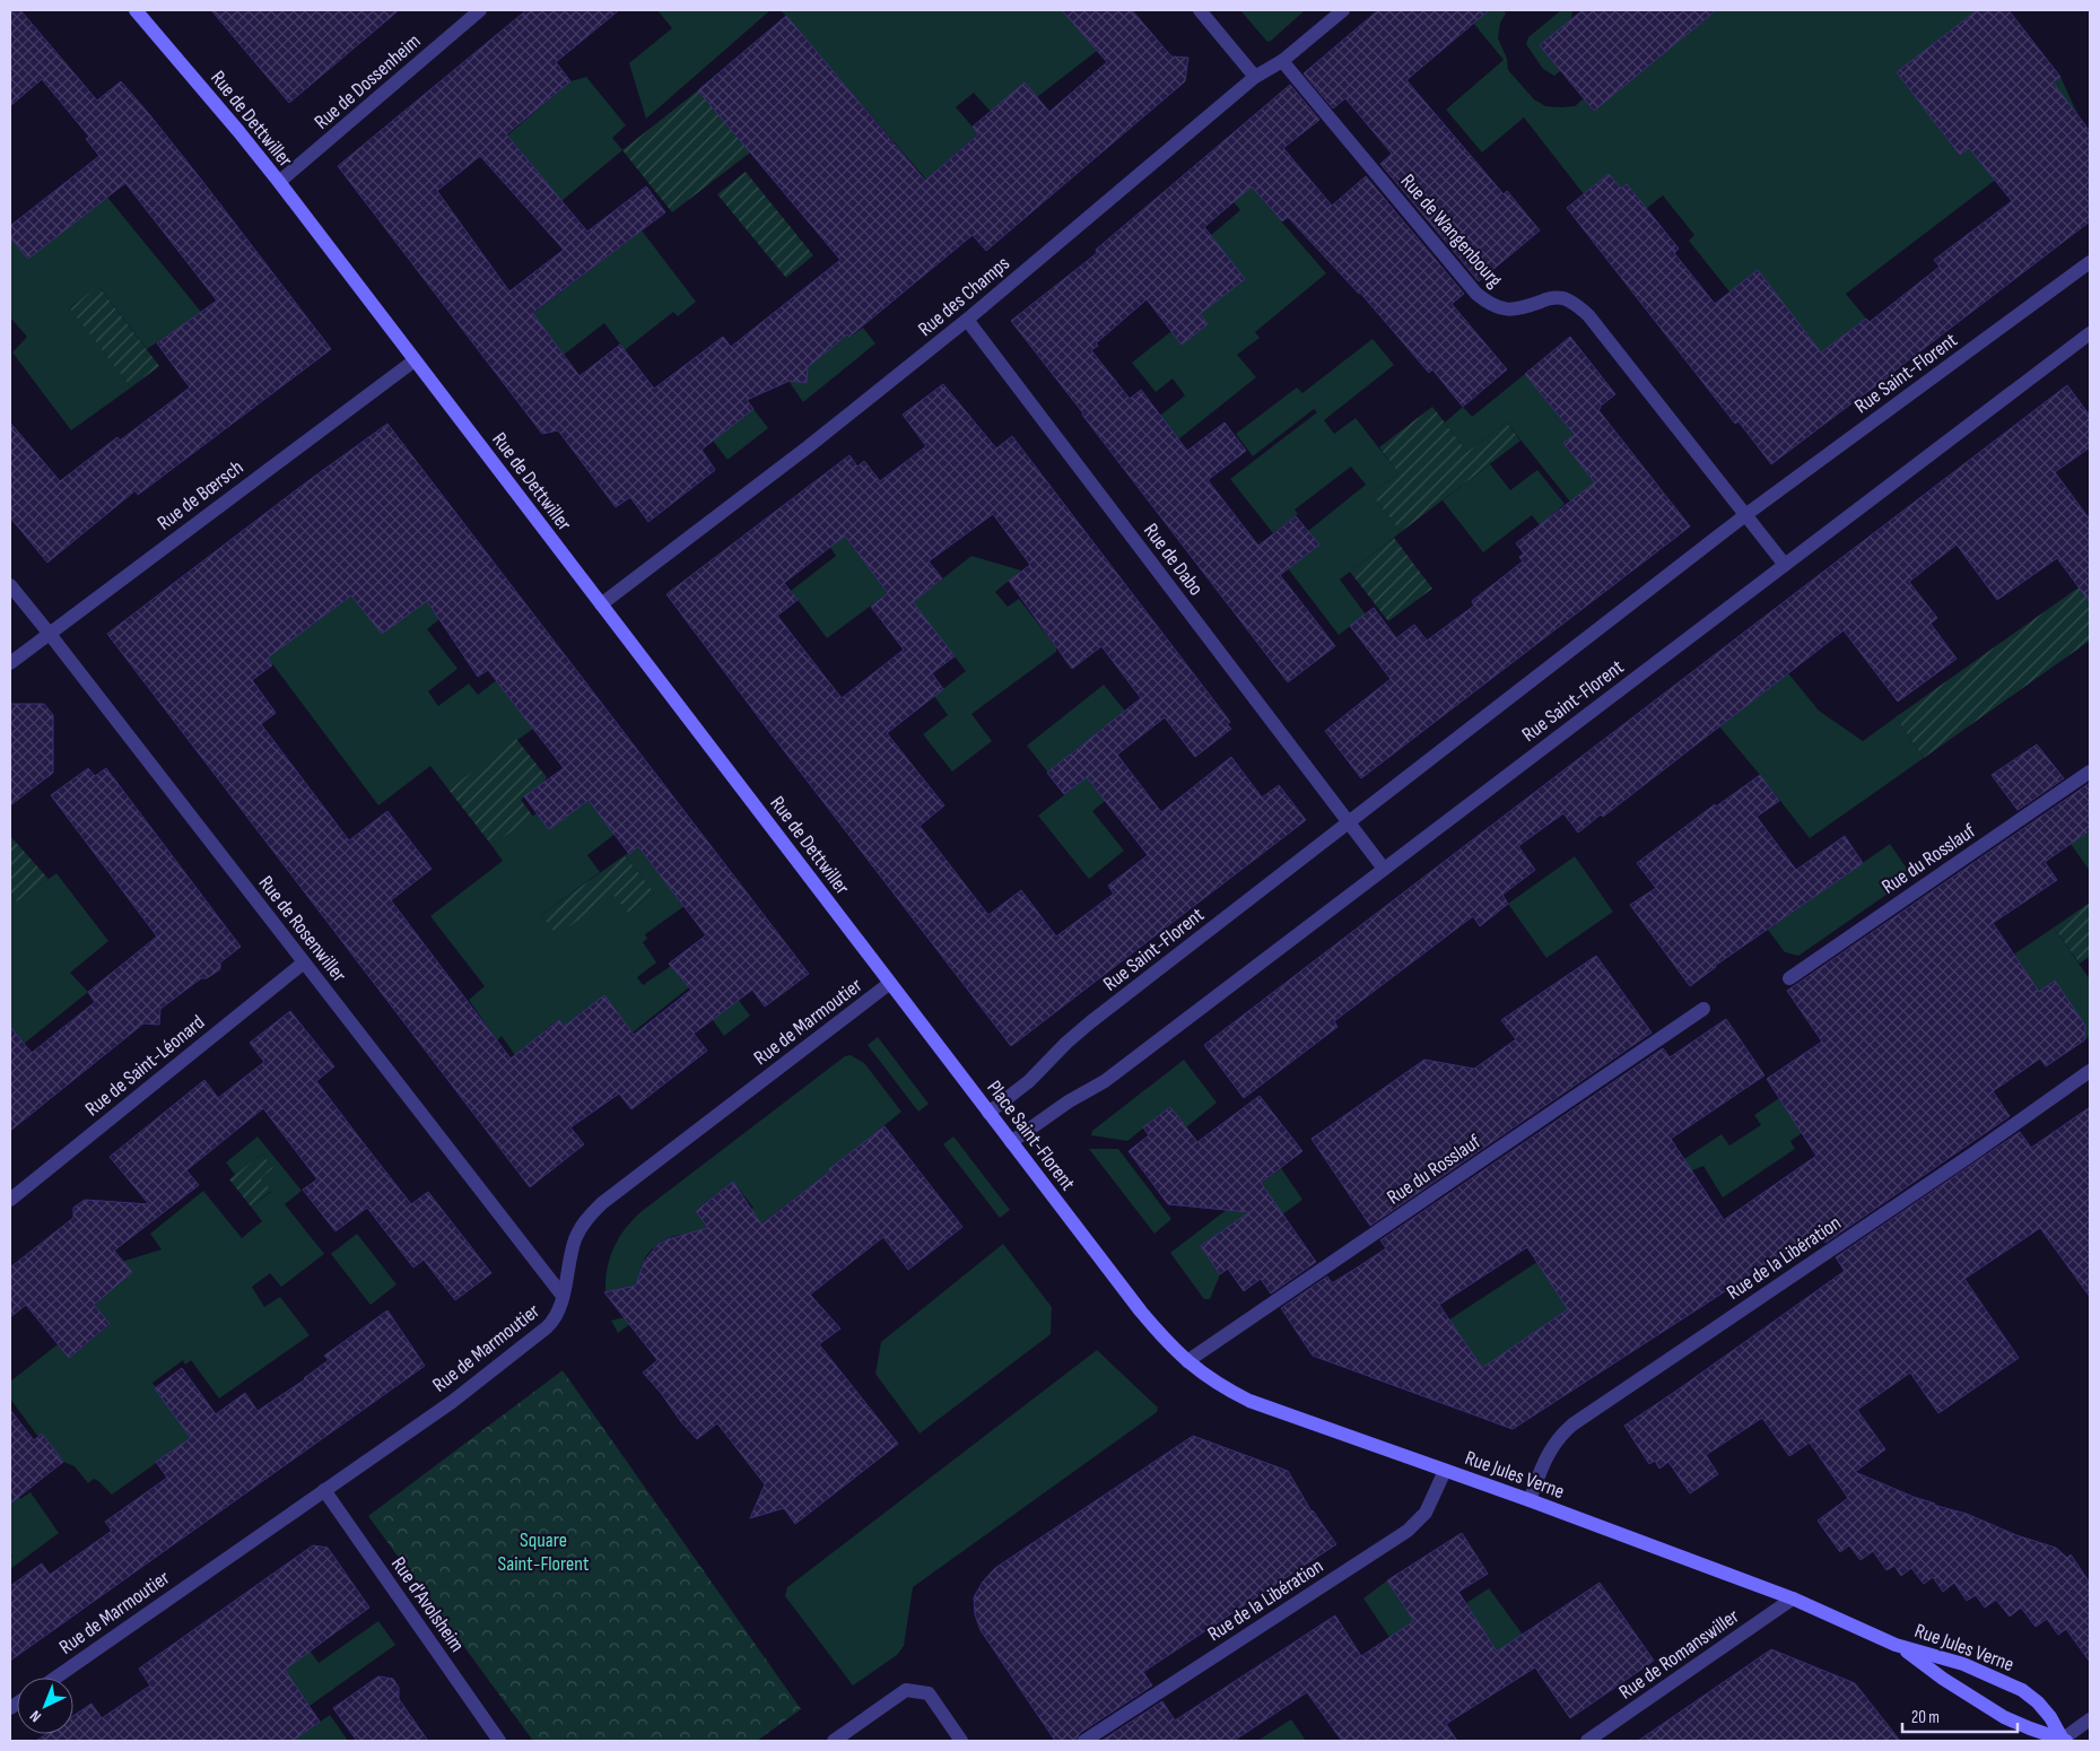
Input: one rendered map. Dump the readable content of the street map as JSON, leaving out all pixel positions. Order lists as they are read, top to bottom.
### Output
{
  "streets": {
    "main road": ["Rue de Dettwiller", "Place Saint-Florent", "Rue Jules Verne"],
    "street": [
      "Rue de Dossenheim",
      "Rue de Wangenbourg",
      "Rue des Champs",
      "Rue Saint-Florent",
      "Rue de Bœrsch",
      "Rue de Dabo",
      "Rue du Rosslauf",
      "Rue de Rosenwiller",
      "Rue de Marmoutier",
      "Rue de Saint-Léonard",
      "Rue de la Libération",
      "Rue d'Avolsheim",
      "Rue de Romanswiller"
    ]
  },
  "crossings": [
    ["Rue de Dossenheim", "Rue de Dettwiller"],
    ["Rue de Dettwiller", "Rue des Champs"],
    ["Rue de Dettwiller", "Rue de Bœrsch"],
    ["Rue de Dettwiller", "Rue de Marmoutier"],
    ["Rue de Dettwiller", "Place Saint-Florent"],
    ["Rue de Wangenbourg", "Rue des Champs"],
    ["Rue de Wangenbourg", "Rue Saint-Florent"],
    ["Rue des Champs", "Rue de Dabo"],
    ["Rue Saint-Florent", "Rue de Dabo"],
    ["Rue Saint-Florent", "Place Saint-Florent"],
    ["Rue de Bœrsch", "Rue de Rosenwiller"],
    ["Rue du Rosslauf", "Rue Jules Verne"],
    ["Rue de Rosenwiller", "Rue de Marmoutier"],
    ["Rue de Rosenwiller", "Rue de Saint-Léonard"],
    ["Rue de Marmoutier", "Place Saint-Florent"],
    ["Rue de Marmoutier", "Rue d'Avolsheim"],
    ["Place Saint-Florent", "Rue Jules Verne"],
    ["Rue de la Libération", "Rue Jules Verne"],
    ["Rue Jules Verne", "Rue de Romanswiller"]
  ],
  "parks": ["Square Saint-Florent"],
  "scale_bar": "20 m",
  "north": "bottom left"
}
